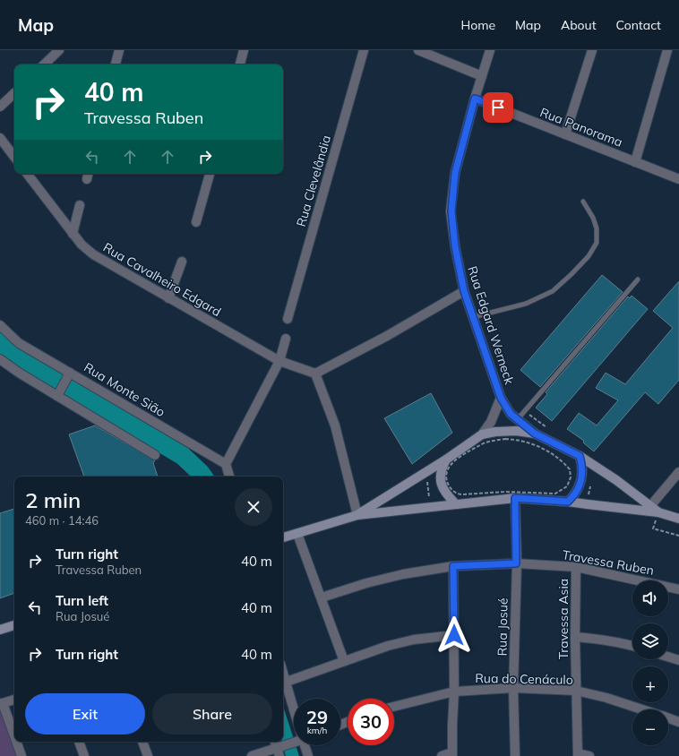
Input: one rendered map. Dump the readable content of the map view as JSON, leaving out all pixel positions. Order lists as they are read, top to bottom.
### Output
{
  "streets": {
    "street": [
      "Rua Panorama",
      "Rua Clevelândia",
      "Rua Cavalheiro Edgard",
      "Rua Edgard Werneck",
      "Rua Monte Sião",
      "Travessa Ruben",
      "Travessa Asia",
      "Rua Josué",
      "Rua do Cenáculo"
    ]
  },
  "crossings": [
    ["Rua Panorama", "Rua Edgard Werneck"],
    ["Travessa Ruben", "Travessa Asia"],
    ["Travessa Ruben", "Rua Josué"],
    ["Travessa Asia", "Rua do Cenáculo"],
    ["Rua Josué", "Rua do Cenáculo"]
  ],
  "page": {
    "header": "Map",
    "nav": [
      "Home",
      "Map",
      "About",
      "Contact"
    ],
    "turn": ["40 m", "Travessa Ruben"],
    "heading": ["2 min", "460 m · 14:46"],
    "list": [
      {
        "name": "Turn right",
        "note": "Travessa Ruben",
        "value": "40 m"
      },
      {
        "name": "Turn left",
        "note": "Rua Josué",
        "value": "40 m"
      },
      {
        "name": "Turn right",
        "value": "40 m"
      }
    ],
    "map_buttons": ["+", "−"],
    "buttons": ["Exit", "Share"],
    "speed": "29 km/h",
    "limit": "30"
  }
}
